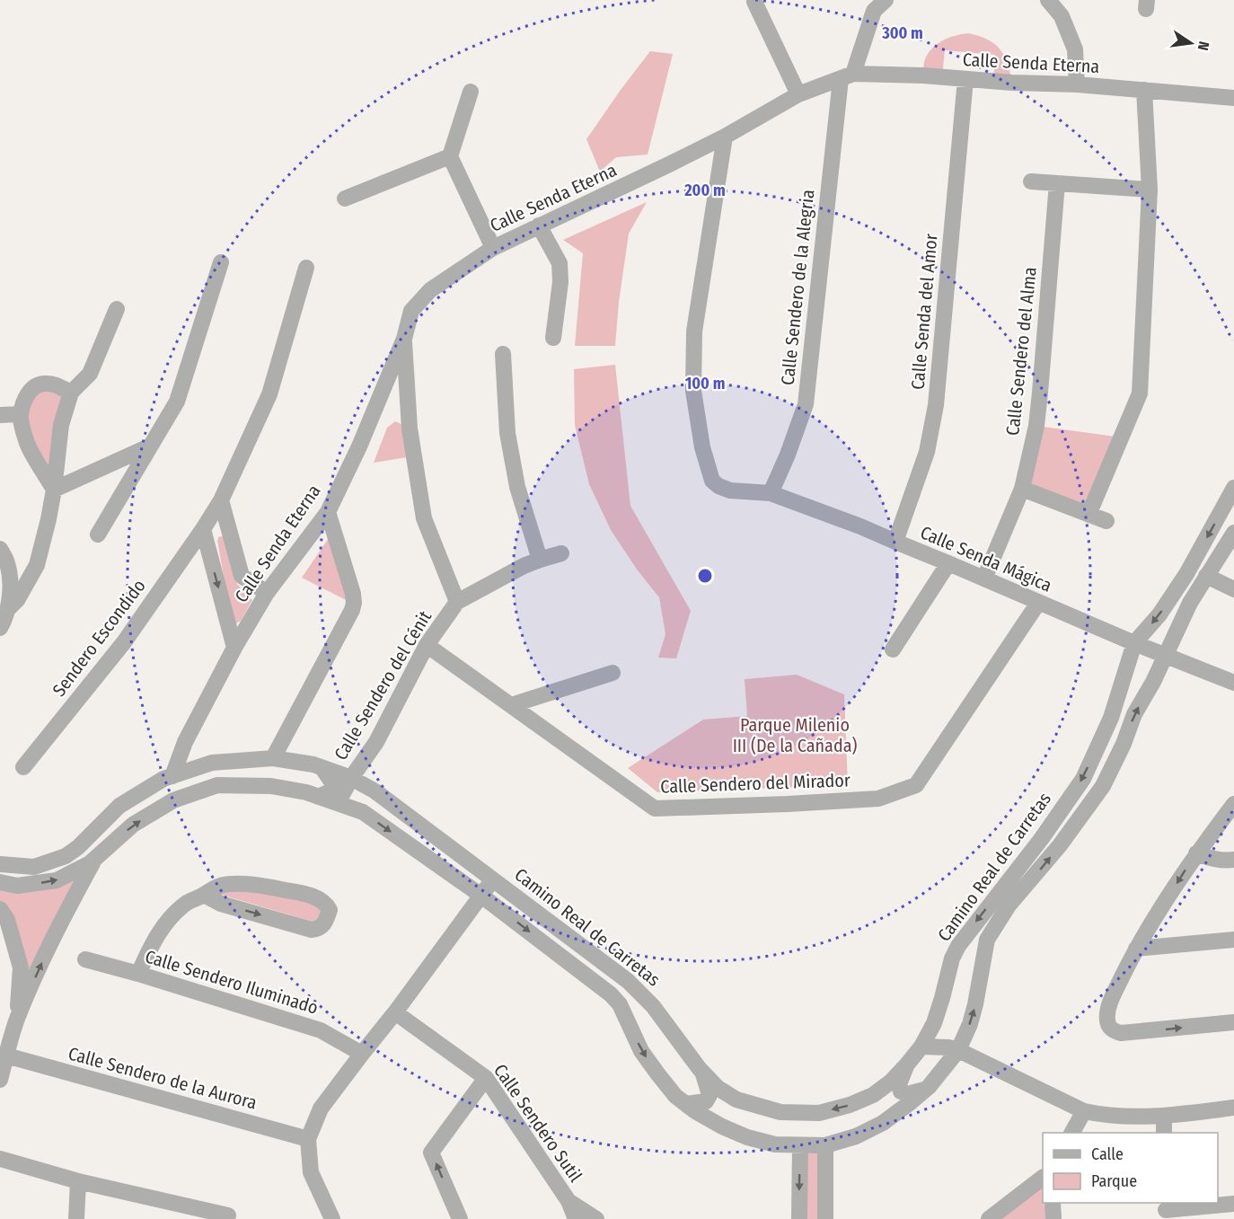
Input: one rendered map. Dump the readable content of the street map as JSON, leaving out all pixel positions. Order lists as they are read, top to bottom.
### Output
{
  "streets": {
    "street": [
      "Calle Senda Eterna",
      "Calle Sendero de la Alegria",
      "Calle Senda del Amor",
      "Calle Sendero del Alma",
      "Calle Senda Mágica",
      "Sendero Escondido",
      "Calle Sendero del Cénit",
      "Calle Sendero del Mirador",
      "Camino Real de Carretas",
      "Calle Sendero Iluminado",
      "Calle Sendero de la Aurora",
      "Calle Sendero Sutil"
    ]
  },
  "crossings": [
    ["Calle Senda Eterna", "Calle Sendero de la Alegria"],
    ["Calle Senda Eterna", "Calle Senda del Amor"],
    ["Calle Senda Eterna", "Calle Senda Mágica"],
    ["Calle Senda Eterna", "Camino Real de Carretas"],
    ["Calle Sendero de la Alegria", "Calle Senda Mágica"],
    ["Calle Senda del Amor", "Calle Senda Mágica"],
    ["Calle Sendero del Alma", "Calle Senda Mágica"],
    ["Calle Senda Mágica", "Calle Sendero del Mirador"],
    ["Calle Senda Mágica", "Camino Real de Carretas"],
    ["Calle Sendero del Cénit", "Calle Sendero del Mirador"],
    ["Calle Sendero del Cénit", "Camino Real de Carretas"]
  ],
  "parks": ["Parque Milenio III (De la Cañada)"],
  "legend": ["Calle", "Parque"],
  "north": "right",
  "rings": ["300 m", "200 m", "100 m"]
}
